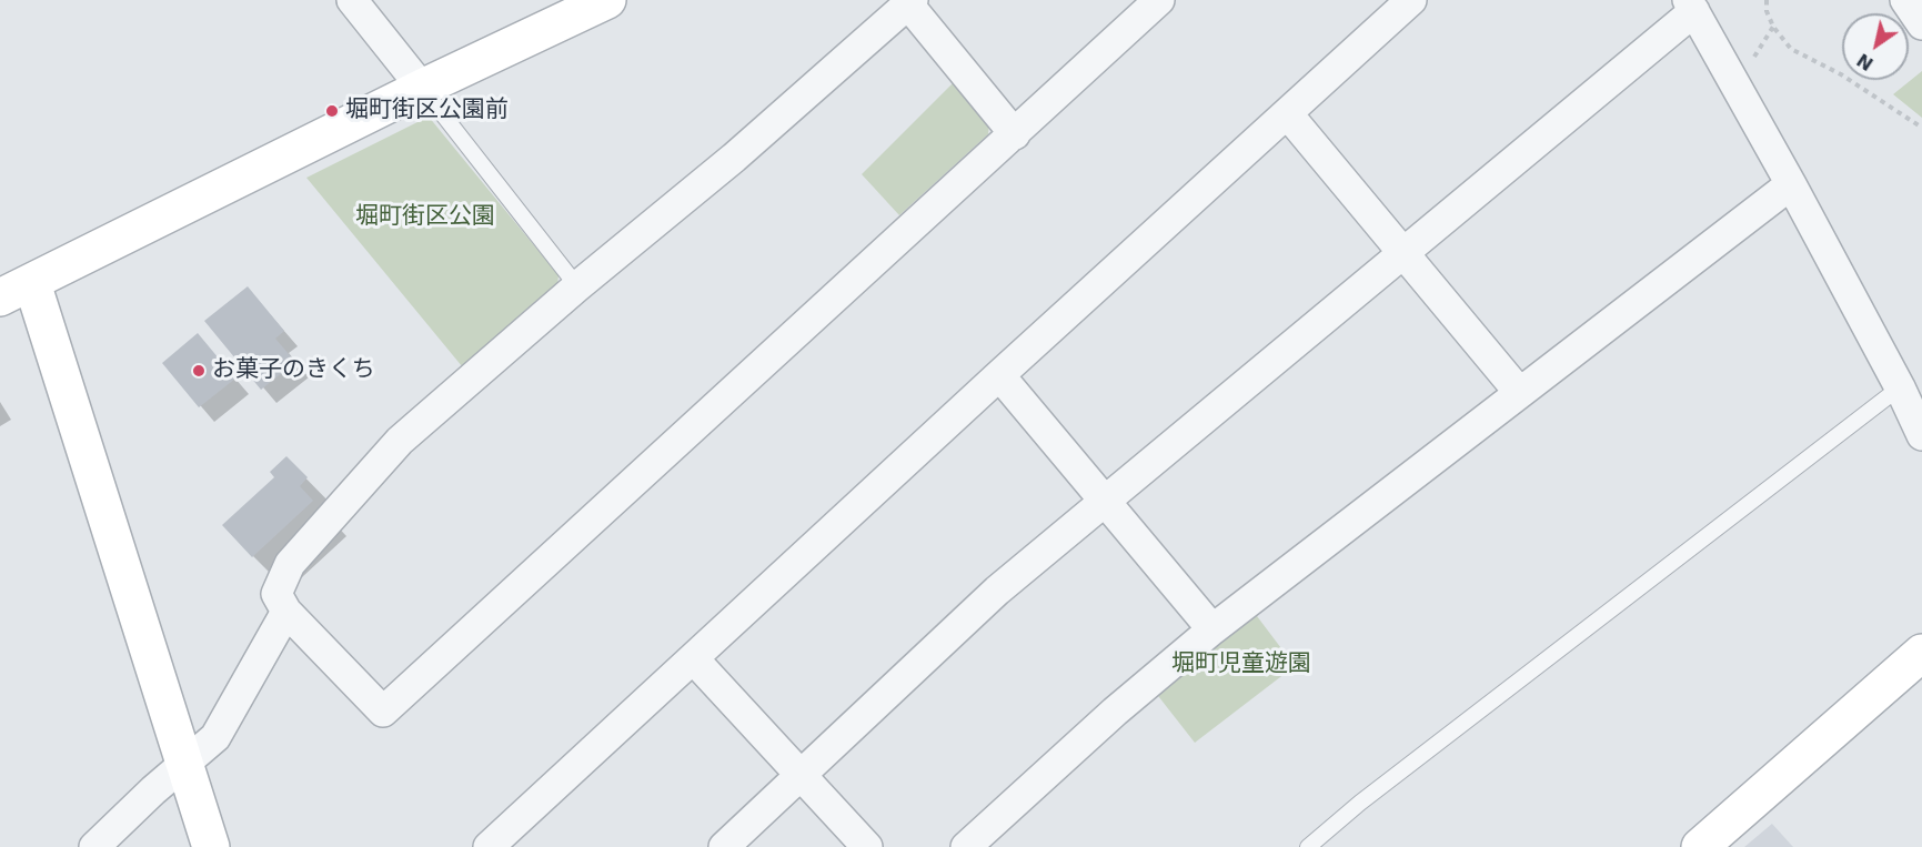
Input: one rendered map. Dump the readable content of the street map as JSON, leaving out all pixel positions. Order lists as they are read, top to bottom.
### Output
{
  "parks": ["堀町街区公園", "堀町児童遊園"],
  "places": ["堀町街区公園前", "お菓子のきくち"],
  "north": "bottom left"
}
